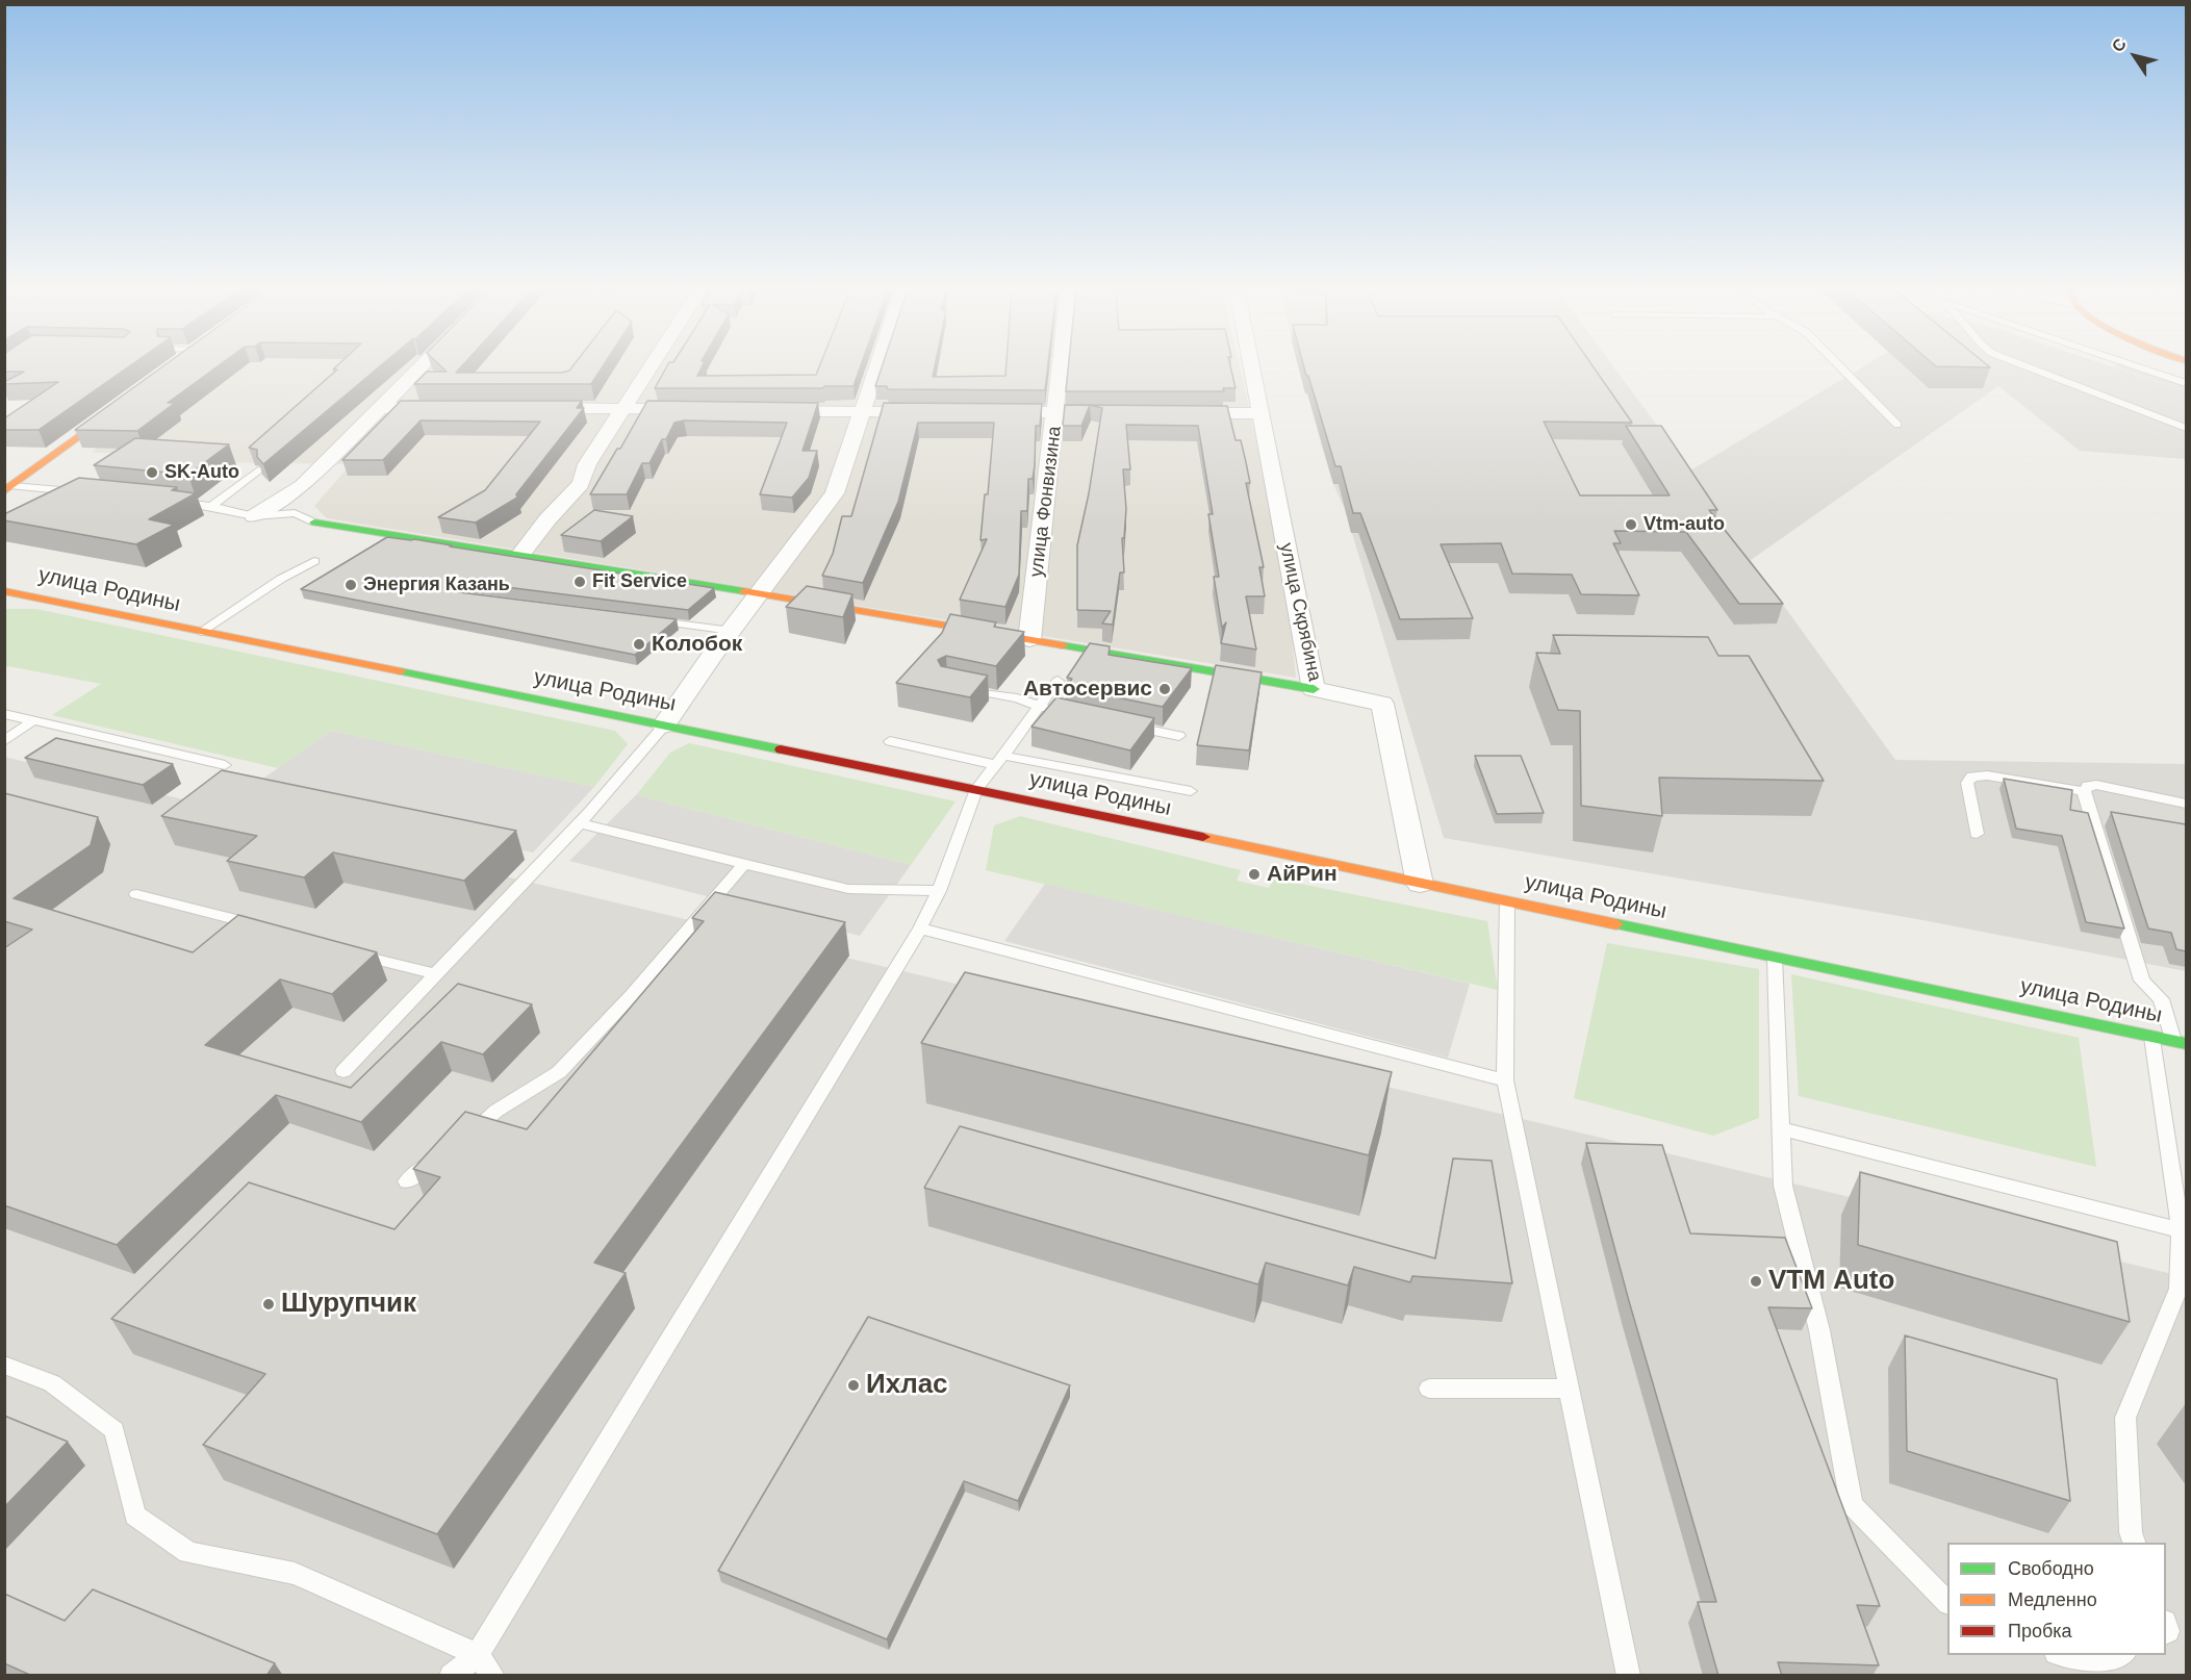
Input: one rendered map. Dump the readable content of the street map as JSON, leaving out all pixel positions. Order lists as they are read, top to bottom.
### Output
{
  "streets": {
    "street": ["улица Фонвизина", "улица Родины", "улица Скрябина"]
  },
  "crossings": [
    ["улица Родины", "улица Скрябина"]
  ],
  "places": [
    "SK-Auto",
    "Vtm-auto",
    "Fit Service",
    "Энергия Казань",
    "Колобок",
    "Автосервис",
    "АйРин",
    "VTM Auto",
    "Шурупчик",
    "Ихлас"
  ],
  "legend": ["Свободно", "Медленно", "Пробка"],
  "north": "top left"
}
